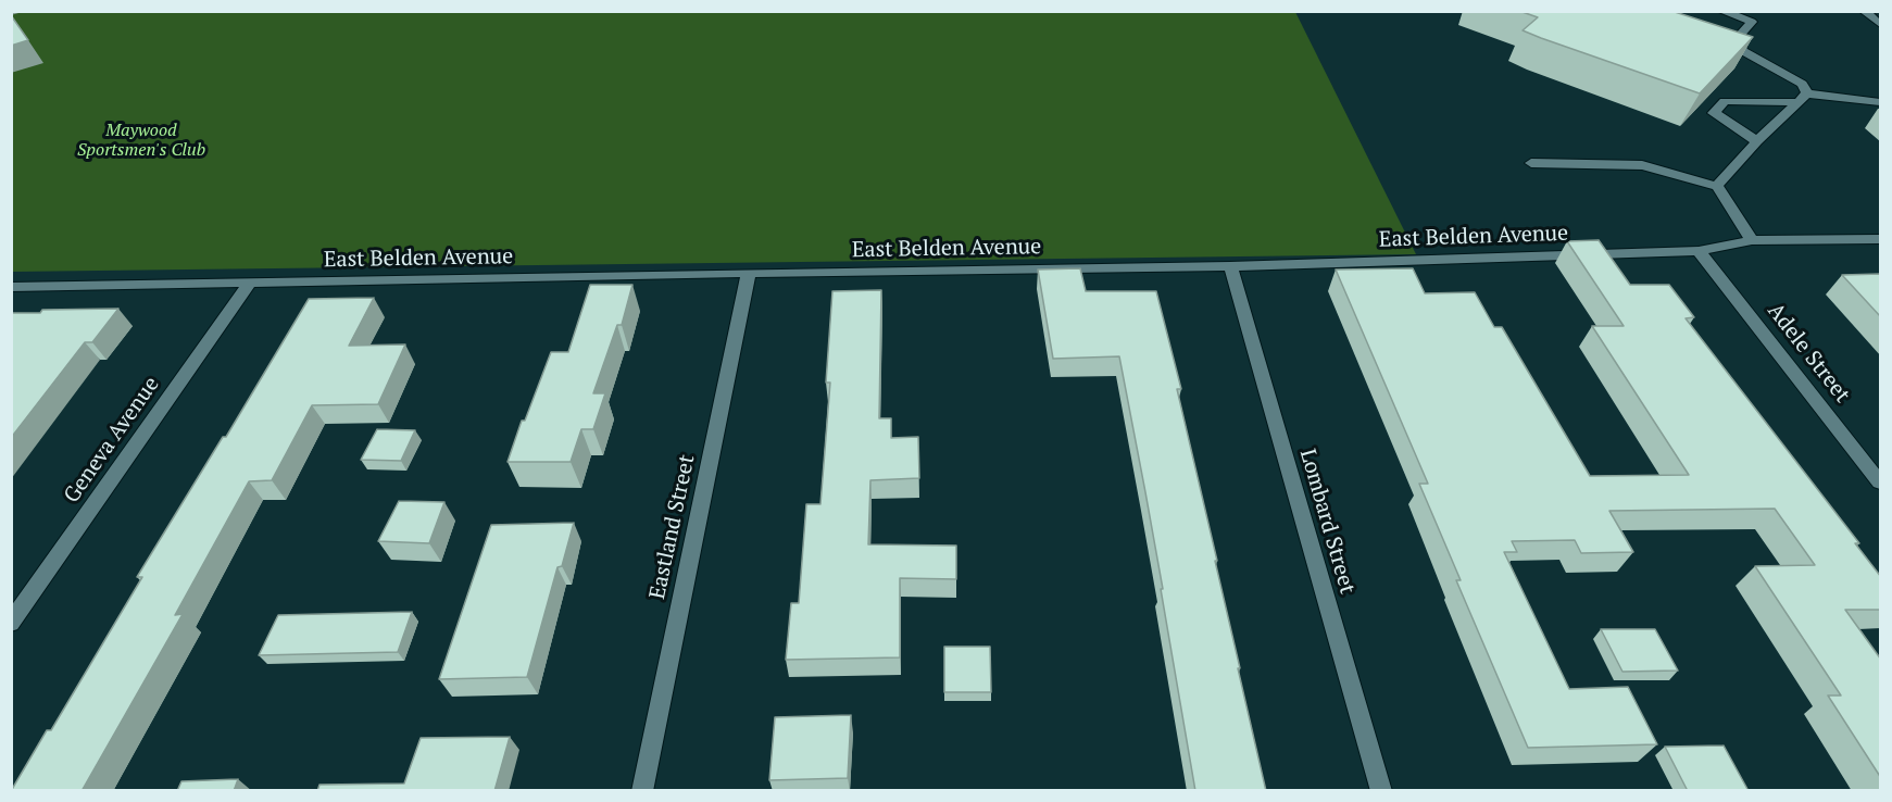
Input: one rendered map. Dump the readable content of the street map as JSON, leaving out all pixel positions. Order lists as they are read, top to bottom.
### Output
{
  "streets": {
    "street": [
      "East Belden Avenue",
      "Adele Street",
      "Geneva Avenue",
      "Lombard Street",
      "Eastland Street"
    ]
  },
  "crossings": [
    ["East Belden Avenue", "Adele Street"],
    ["East Belden Avenue", "Geneva Avenue"],
    ["East Belden Avenue", "Lombard Street"],
    ["East Belden Avenue", "Eastland Street"]
  ],
  "parks": ["Maywood Sportsmen's Club"]
}
